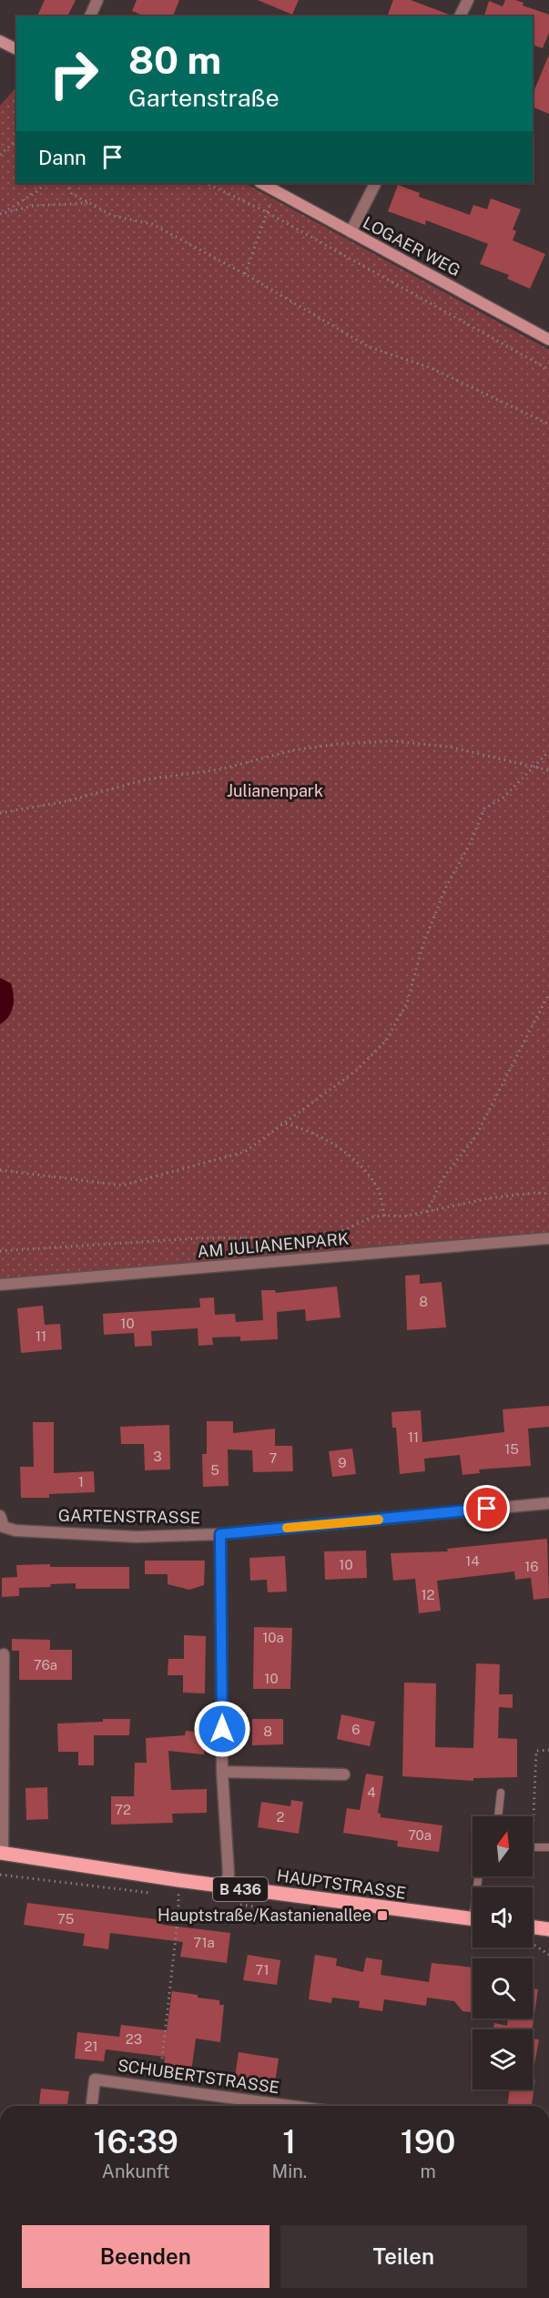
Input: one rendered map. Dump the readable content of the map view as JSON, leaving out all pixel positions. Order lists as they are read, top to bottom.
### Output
{
  "streets": {
    "main road": ["HAUPTSTRASSE", "B 436"],
    "street": [
      "LOGAER WEG",
      "AM JULIANENPARK",
      "GARTENSTRASSE",
      "SCHUBERTSTRASSE"
    ]
  },
  "parks": ["Julianenpark"],
  "places": {
    "transit": ["Hauptstraße/Kastanienallee"]
  },
  "house_numbers": [
    "8",
    "10",
    "11",
    "11",
    "15",
    "3",
    "7",
    "9",
    "5",
    "1",
    "14",
    "10",
    "16",
    "12",
    "10a",
    "76a",
    "10",
    "6",
    "8",
    "4",
    "72",
    "2",
    "70a",
    "75",
    "71a",
    "71",
    "23",
    "21"
  ],
  "north": "top",
  "page": {
    "turn": ["80 m", "Gartenstraße"],
    "then": "Dann",
    "eta": [
      "16:39",
      "Ankunft",
      "1",
      "Min.",
      "190",
      "m"
    ],
    "buttons": ["Beenden", "Teilen"]
  }
}
